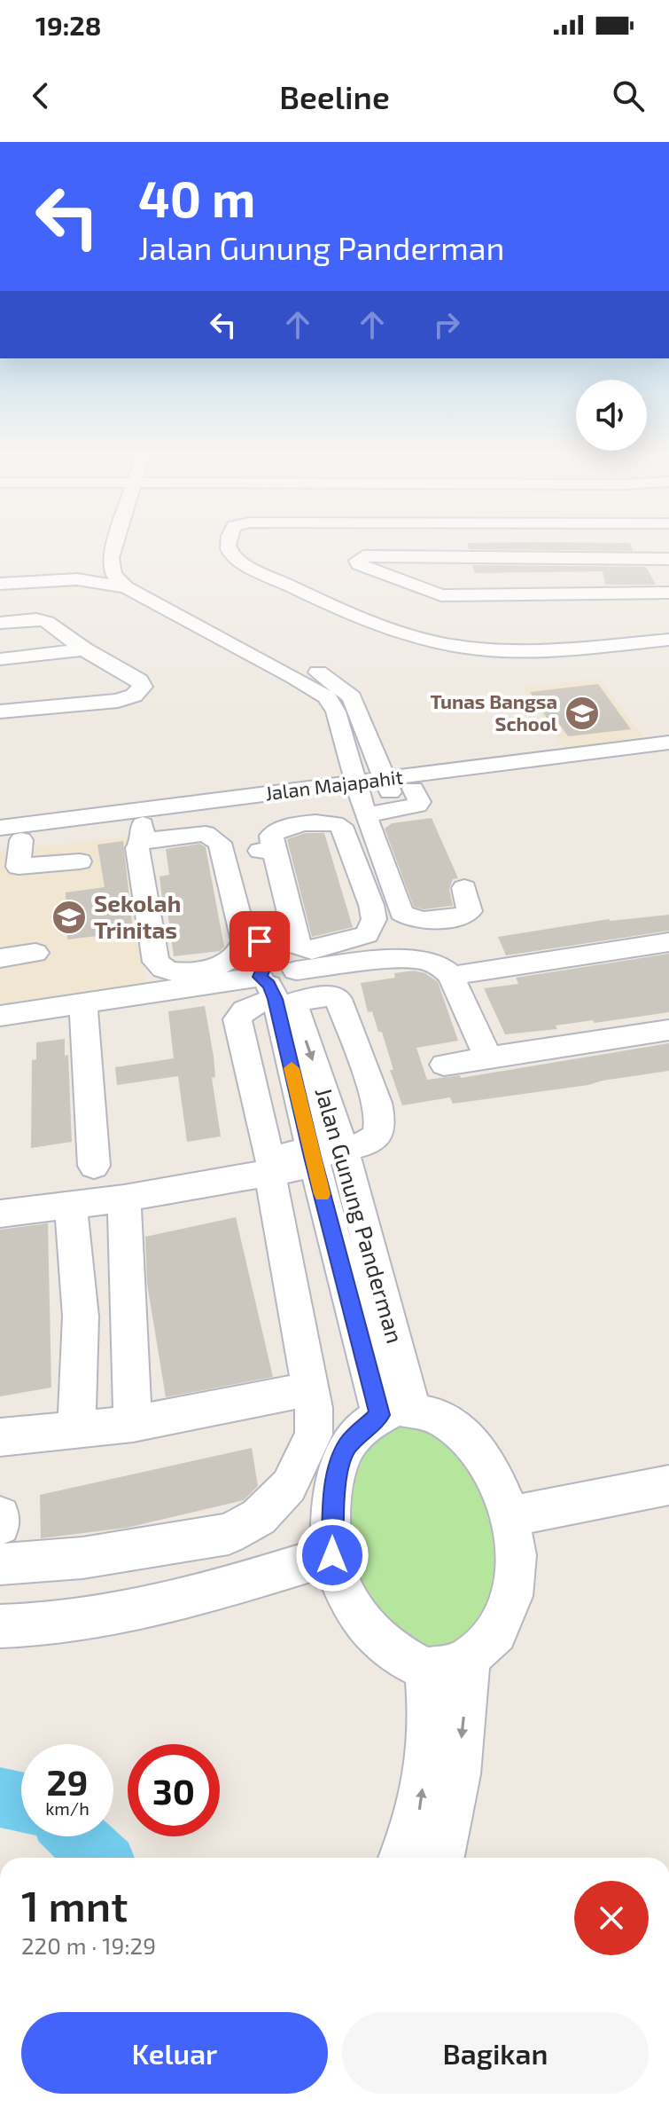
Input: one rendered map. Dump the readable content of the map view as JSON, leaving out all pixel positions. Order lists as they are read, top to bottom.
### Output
{
  "streets": {
    "street": ["Jalan Majapahit", "Jalan Gunung Panderman"]
  },
  "crossings": [
    ["Jalan Majapahit", "Jalan Gunung Panderman"]
  ],
  "places": {
    "school or university": ["Tunas Bangsa School", "Sekolah Trinitas"]
  },
  "page": {
    "status": "19:28",
    "header": "Beeline",
    "turn": ["40 m", "Jalan Gunung Panderman"],
    "speed": "29 km/h",
    "limit": "30",
    "heading": ["1 mnt", "220 m · 19:29"],
    "buttons": ["Keluar", "Bagikan"]
  }
}
